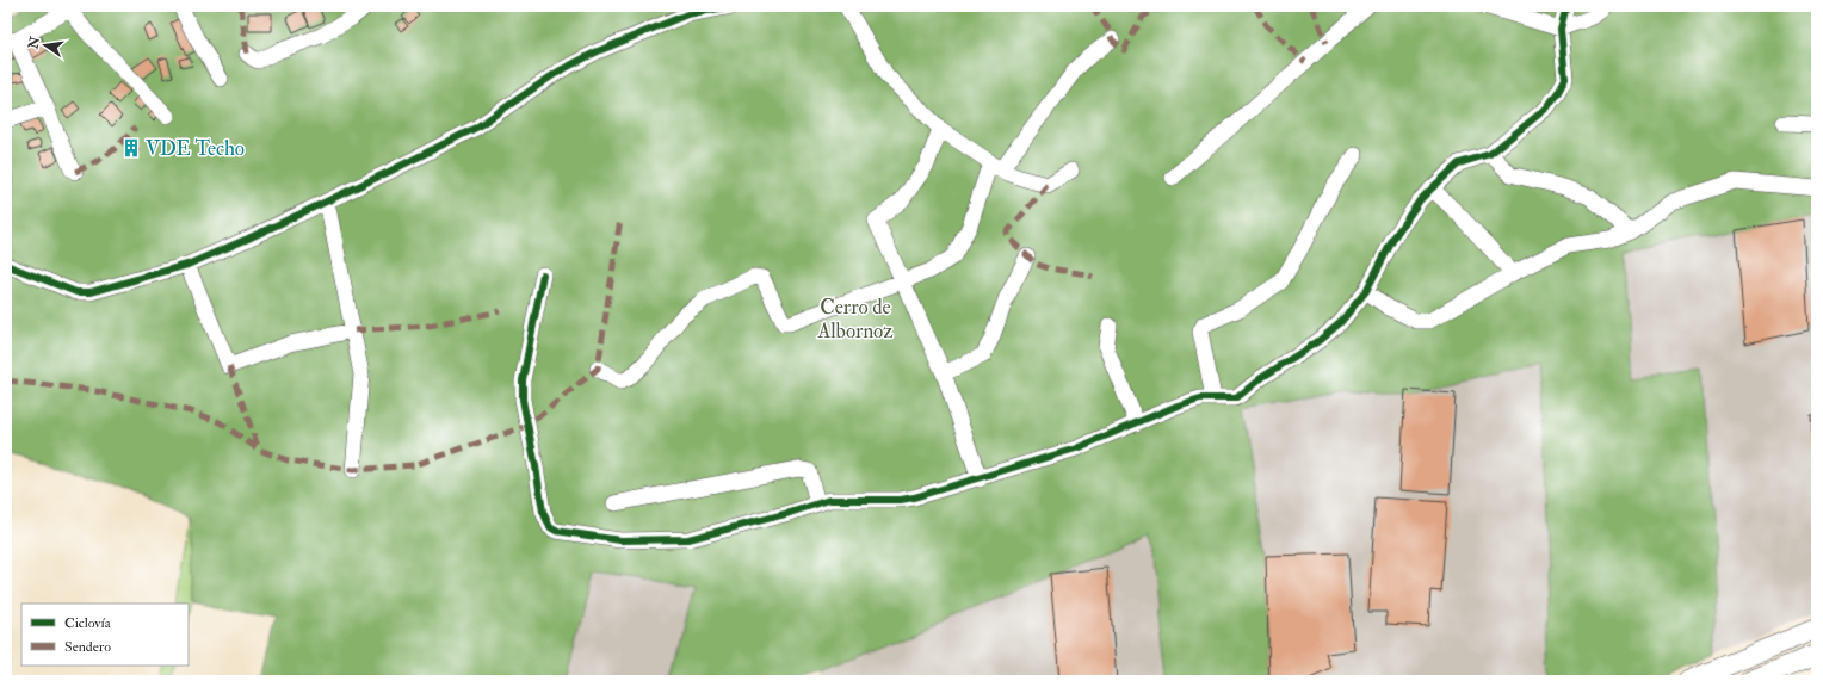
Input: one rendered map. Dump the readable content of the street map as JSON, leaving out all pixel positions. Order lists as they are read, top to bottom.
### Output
{
  "parks": ["Cerro de Albornoz"],
  "places": {
    "building": ["VDE Techo"]
  },
  "legend": ["Ciclovía", "Sendero"],
  "north": "left"
}
